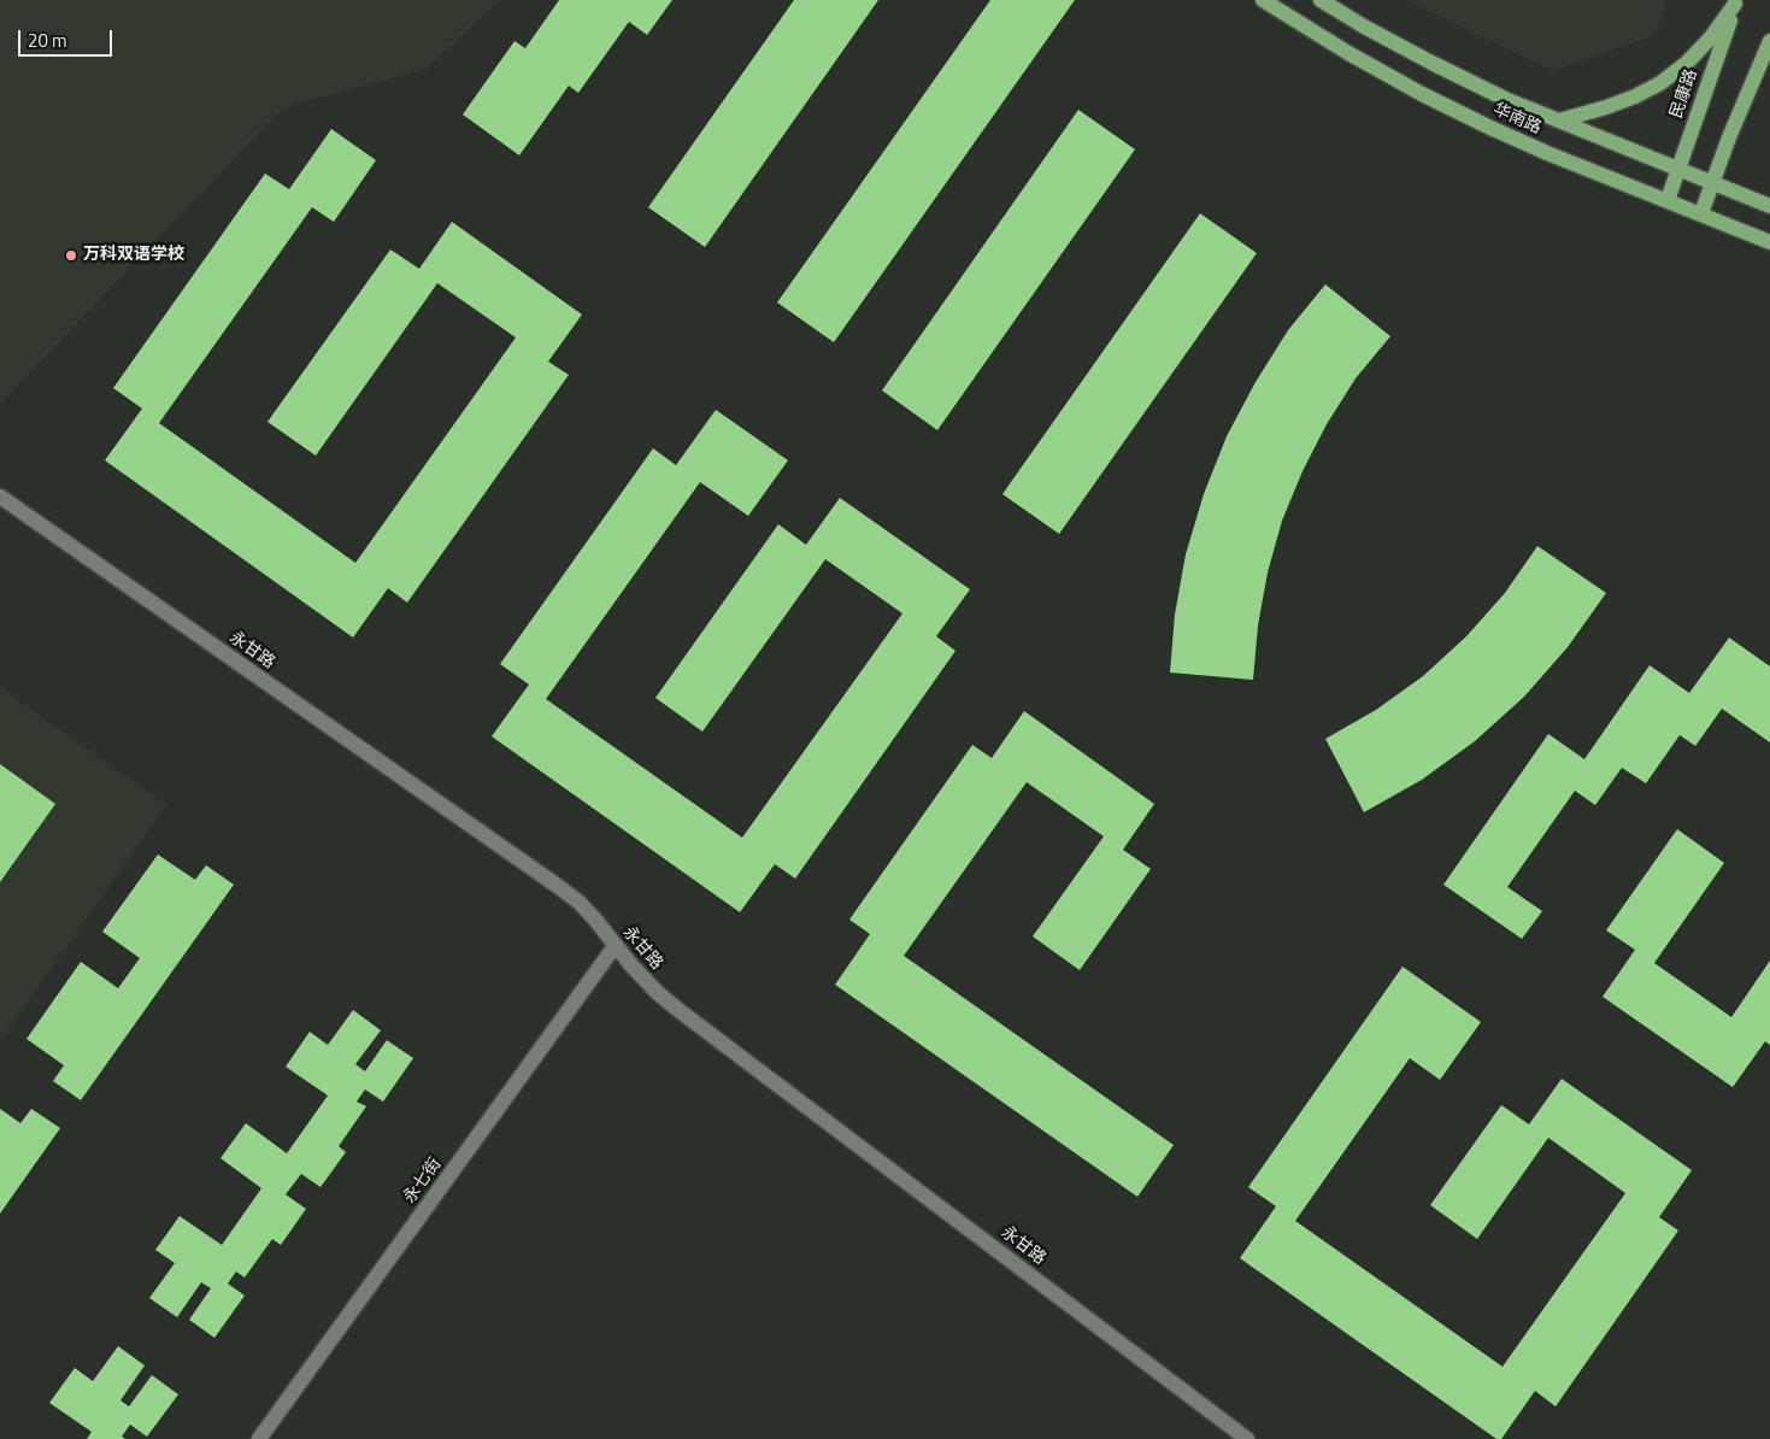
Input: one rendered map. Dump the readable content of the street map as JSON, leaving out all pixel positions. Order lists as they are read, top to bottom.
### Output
{
  "streets": {
    "main road": ["民康路", "华南路"],
    "street": ["永甘路", "永七街"]
  },
  "crossings": [
    ["民康路", "华南路"],
    ["永甘路", "永七街"]
  ],
  "places": ["万科双语学校"],
  "scale_bar": "20 m"
}
